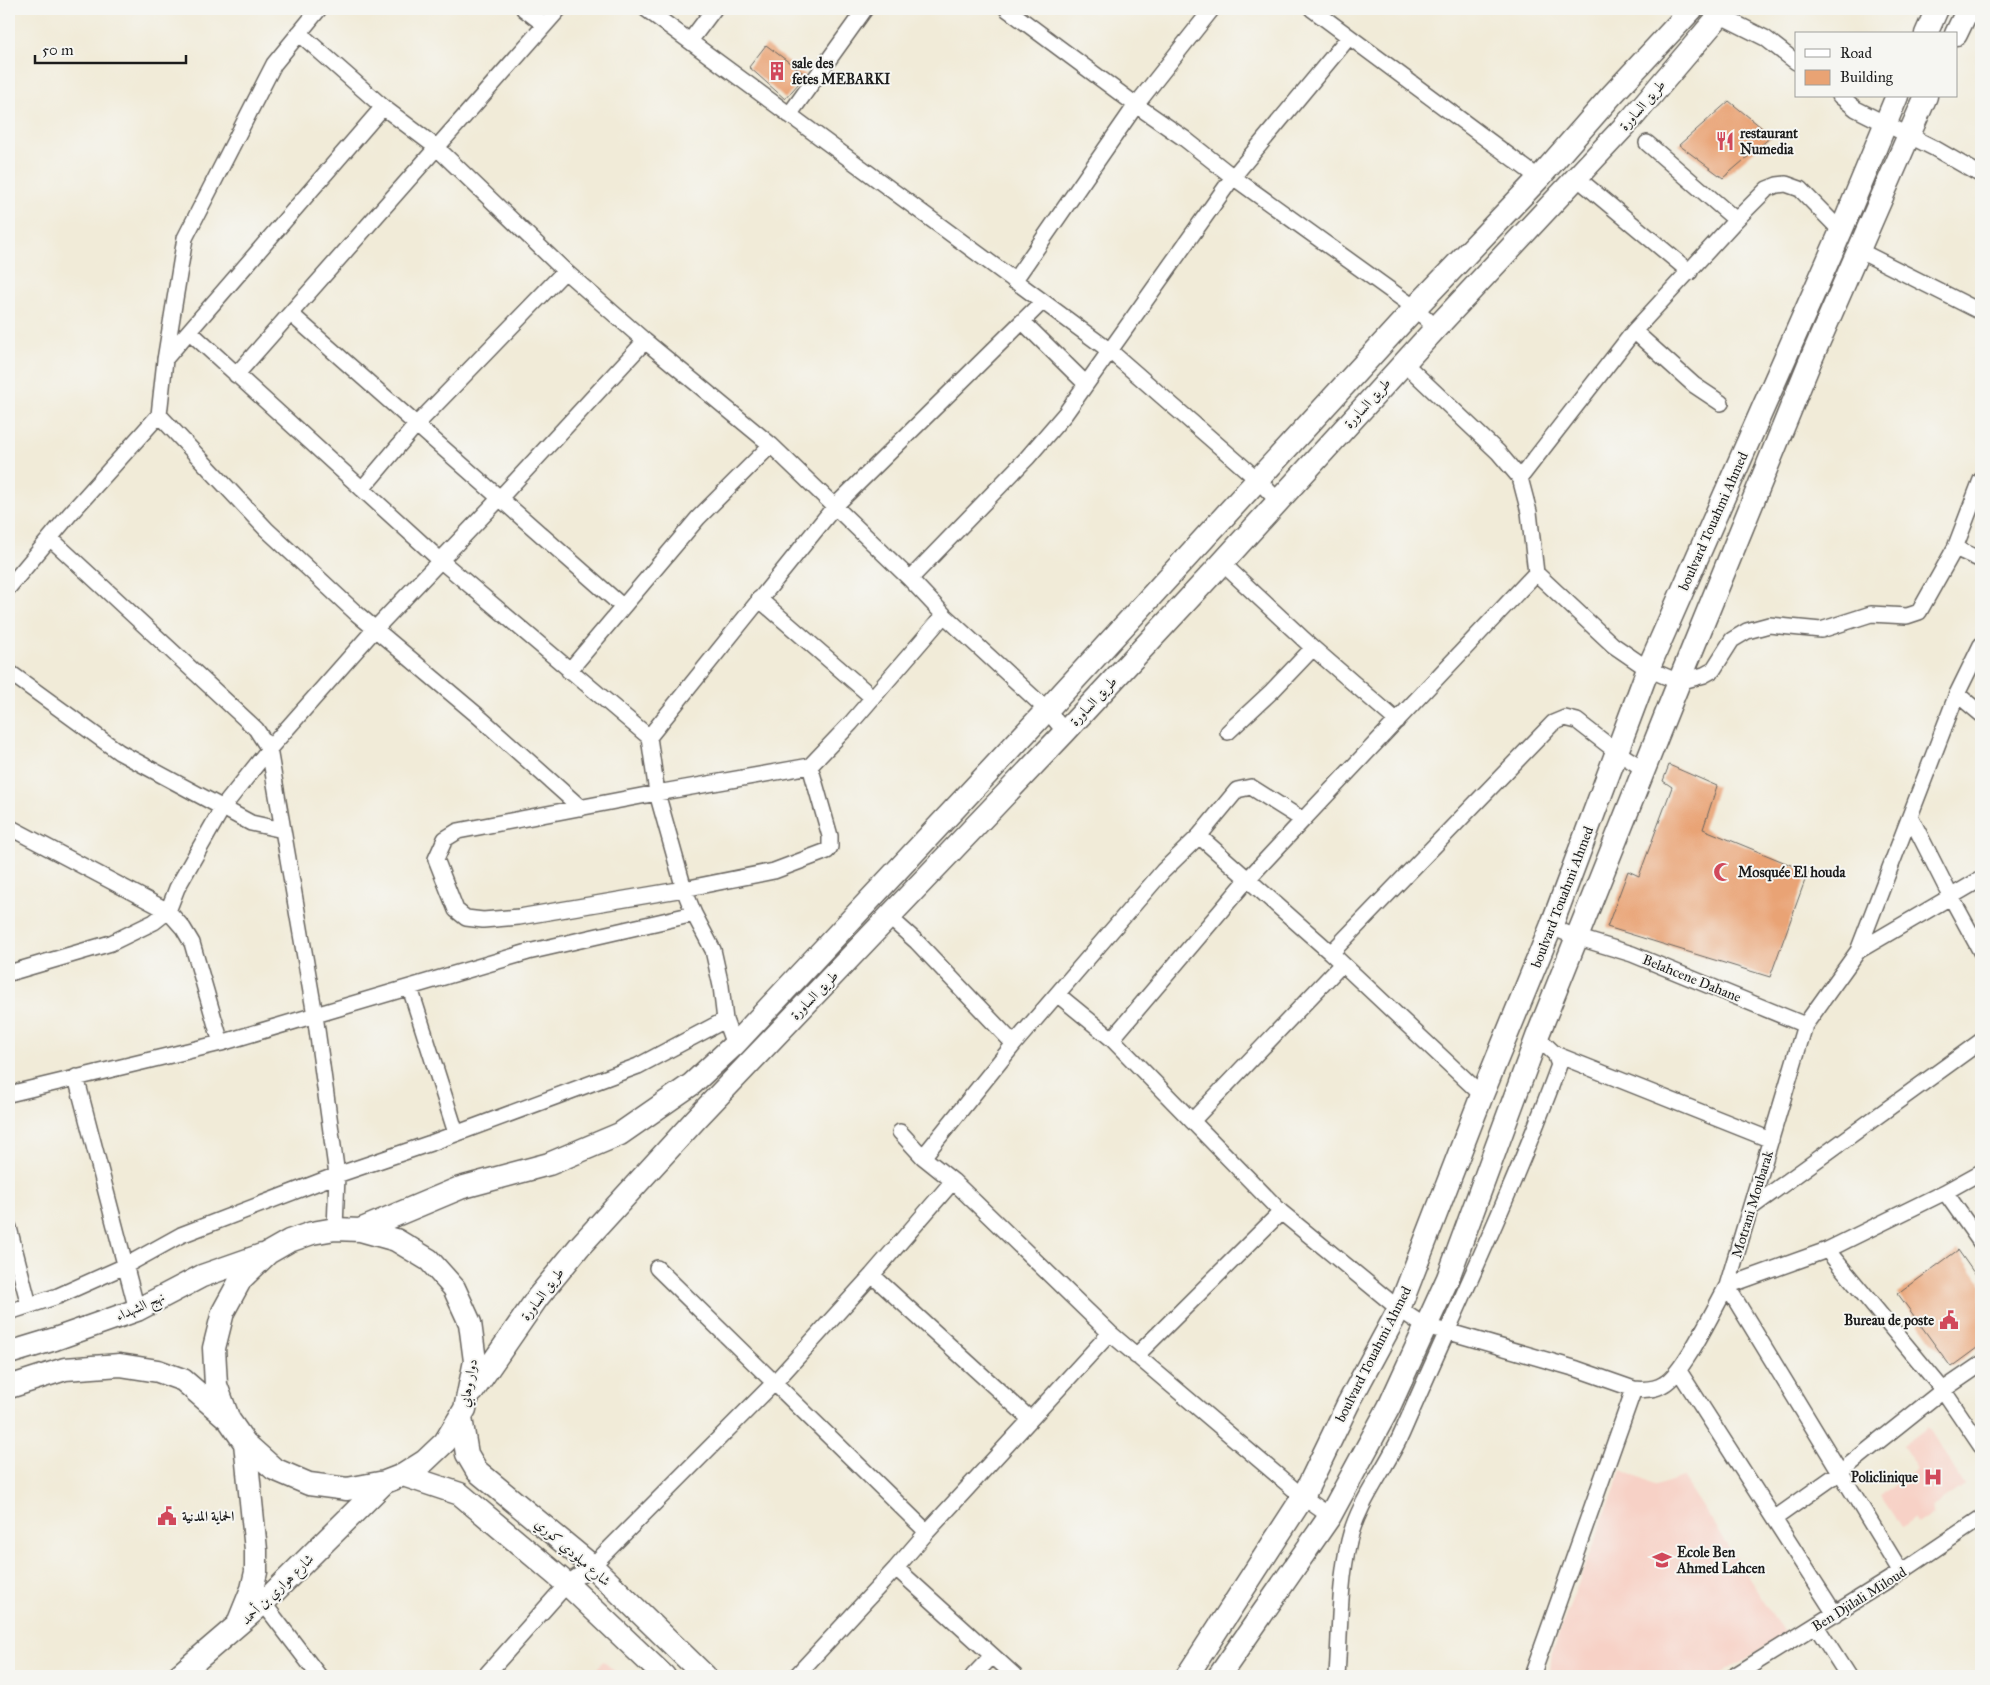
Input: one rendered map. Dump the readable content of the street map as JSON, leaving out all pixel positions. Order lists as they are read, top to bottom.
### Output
{
  "streets": {
    "main road": [
      "طريق الساورة",
      "boulvard Touahmi Ahmed",
      "نهج الشهداء",
      "دوار وهابي",
      "شارع ميلودي كوري",
      "شارع هواري بن أحمد"
    ],
    "street": ["Belahcene Dahane", "Motrani Moubarak", "Ben Djilali Miloud"]
  },
  "crossings": [
    ["طريق الساورة", "دوار وهابي"],
    ["طريق الساورة", "شارع ميلودي كوري"],
    ["boulvard Touahmi Ahmed", "Belahcene Dahane"],
    ["Belahcene Dahane", "Motrani Moubarak"],
    ["نهج الشهداء", "دوار وهابي"],
    ["دوار وهابي", "شارع ميلودي كوري"],
    ["دوار وهابي", "شارع هواري بن أحمد"],
    ["شارع ميلودي كوري", "شارع هواري بن أحمد"]
  ],
  "places": {
    "building": ["sale des fetes MEBARKI"],
    "restaurant": ["restaurant Numedia"],
    "mosque": ["Mosquée El houda"],
    "public building": ["Bureau de poste", "الحماية المدنية"],
    "hospital": ["Policlinique"],
    "school or university": ["Ecole Ben Ahmed Lahcen"]
  },
  "legend": ["Road", "Building"],
  "scale_bar": "50 m"
}
